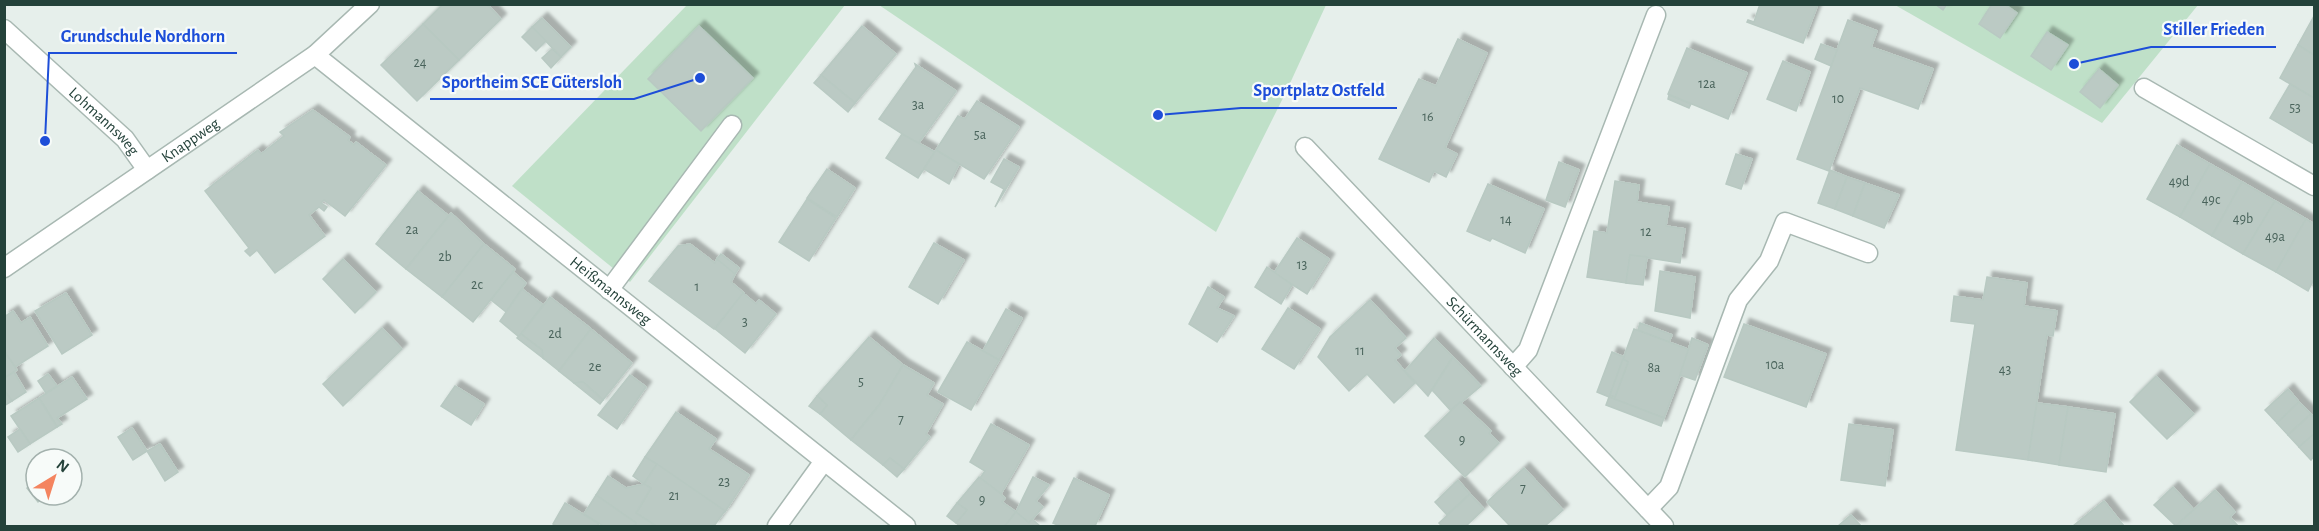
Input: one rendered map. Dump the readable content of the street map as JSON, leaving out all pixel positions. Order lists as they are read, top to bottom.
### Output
{
  "streets": {
    "street": [
      "Lohmannsweg",
      "Knappweg",
      "Heißmannsweg",
      "Schürmannsweg"
    ]
  },
  "crossings": [
    ["Lohmannsweg", "Knappweg"],
    ["Knappweg", "Heißmannsweg"]
  ],
  "places": [
    "Stiller Frieden",
    "Sportheim SCE Gütersloh",
    "Sportplatz Ostfeld",
    "Grundschule Nordhorn"
  ],
  "house_numbers": [
    "24",
    "12a",
    "10",
    "3a",
    "53",
    "16",
    "5a",
    "49d",
    "49c",
    "49b",
    "14",
    "2a",
    "12",
    "49a",
    "2b",
    "13",
    "2c",
    "1",
    "3",
    "2d",
    "11",
    "10a",
    "2e",
    "8a",
    "43",
    "5",
    "7",
    "9",
    "23",
    "7",
    "21",
    "9"
  ],
  "north": "top right"
}
